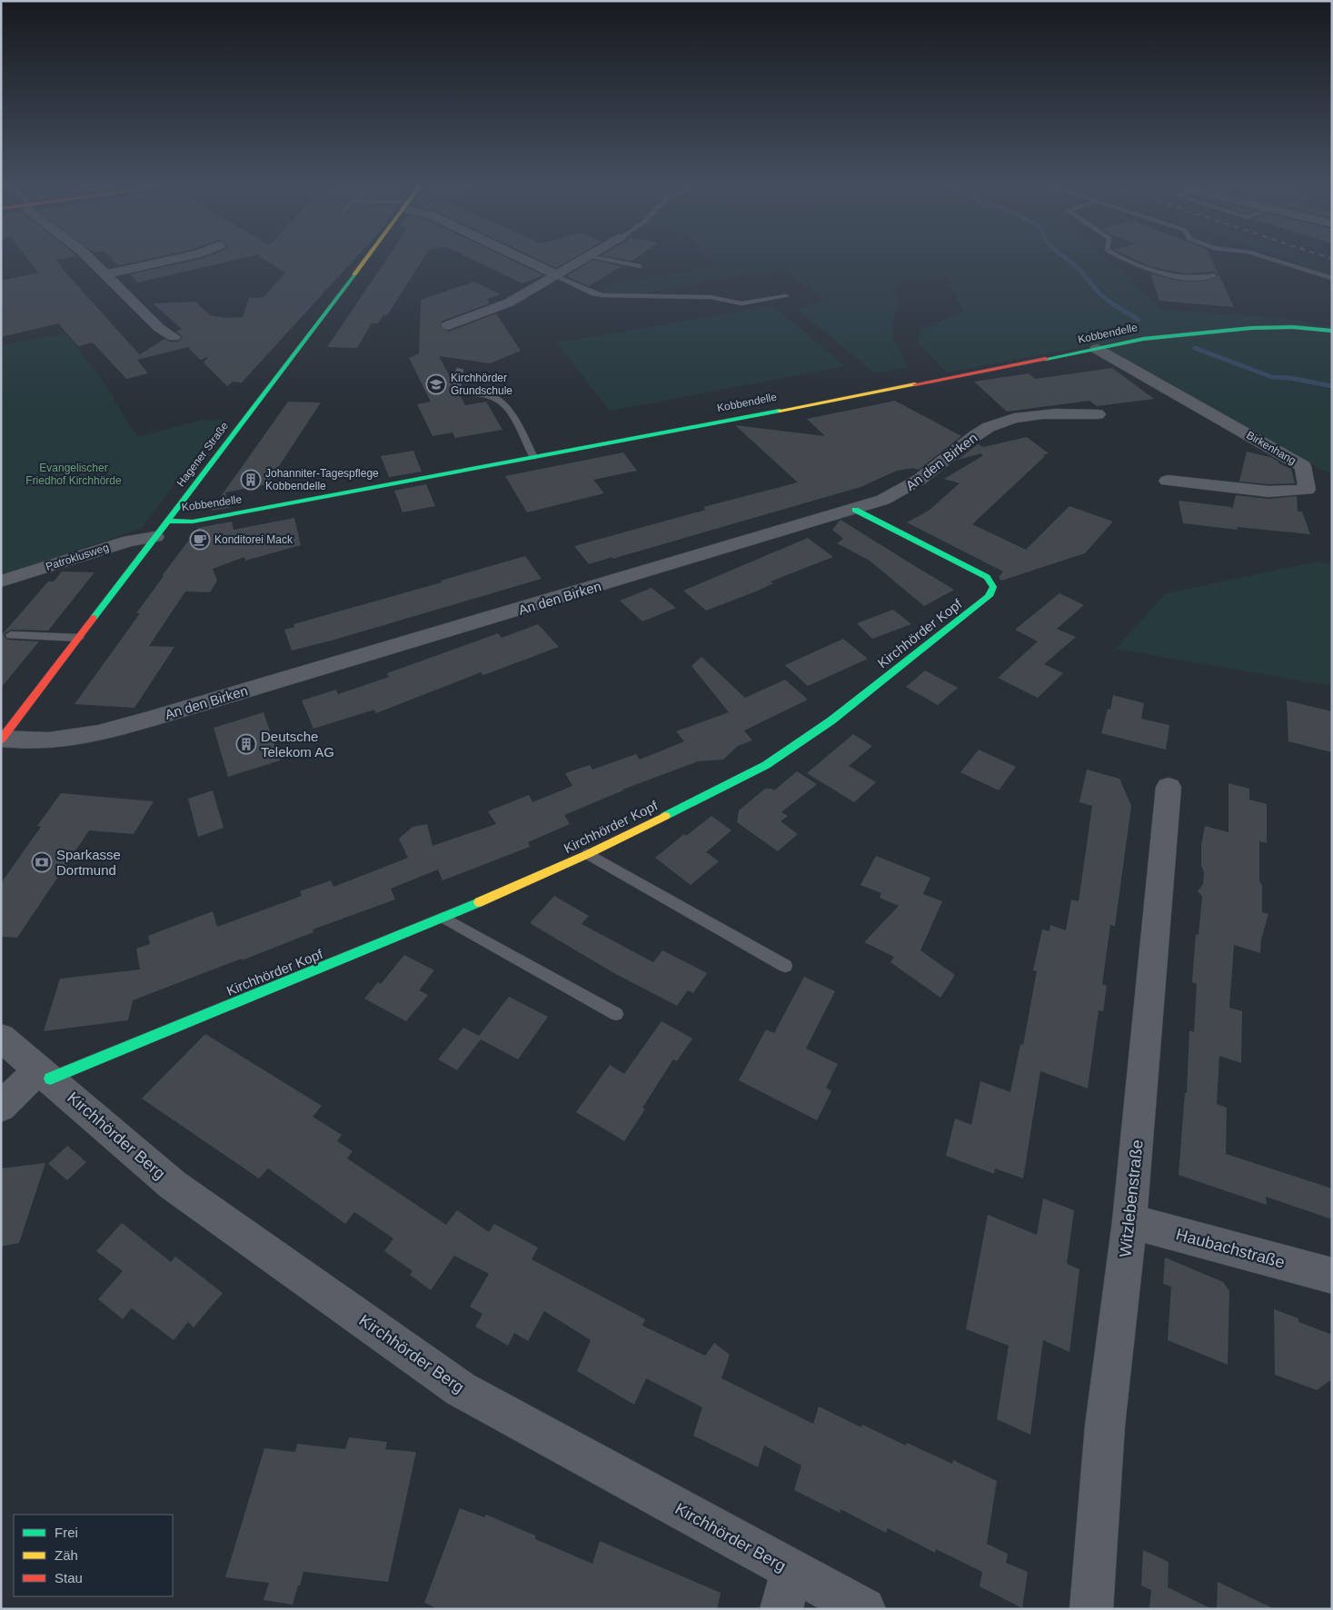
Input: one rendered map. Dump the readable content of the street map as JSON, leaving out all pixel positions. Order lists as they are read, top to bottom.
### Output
{
  "streets": {
    "street": [
      "Kobbendelle",
      "Birkenhang",
      "Hagener Straße",
      "An den Birken",
      "Patroklusweg",
      "Kirchhörder Kopf",
      "Kirchhörder Berg",
      "Witzlebenstraße",
      "Haubachstraße"
    ]
  },
  "crossings": [
    ["Kobbendelle", "Birkenhang"],
    ["Kobbendelle", "Hagener Straße"],
    ["Hagener Straße", "An den Birken"],
    ["Hagener Straße", "Patroklusweg"],
    ["An den Birken", "Kirchhörder Kopf"],
    ["Kirchhörder Kopf", "Kirchhörder Berg"],
    ["Witzlebenstraße", "Haubachstraße"]
  ],
  "parks": ["Evangelischer Friedhof Kirchhörde"],
  "places": {
    "school or university": ["Kirchhörder Grundschule"],
    "building": ["Johanniter-Tagespflege Kobbendelle", "Deutsche Telekom AG"],
    "cafe": ["Konditorei Mack"],
    "bank": ["Sparkasse Dortmund"]
  },
  "legend": ["Frei", "Zäh", "Stau"]
}
